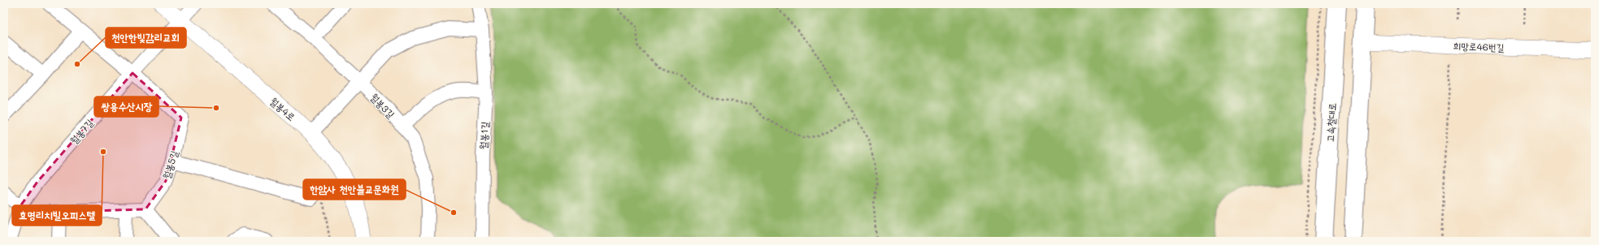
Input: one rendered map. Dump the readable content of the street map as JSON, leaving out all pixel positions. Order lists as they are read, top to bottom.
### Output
{
  "streets": {
    "main road": ["고속철대로"],
    "street": [
      "희망로46번길",
      "월봉3길",
      "월봉4로",
      "월봉7길",
      "월봉1길",
      "월봉5길"
    ]
  },
  "crossings": [
    ["월봉4로", "월봉7길"],
    ["월봉7길", "월봉5길"]
  ],
  "places": [
    "천안한빛감리교회",
    "쌍용수산시장",
    "효명리치빌오피스텔",
    "한암사 천안불교문화원"
  ]
}
